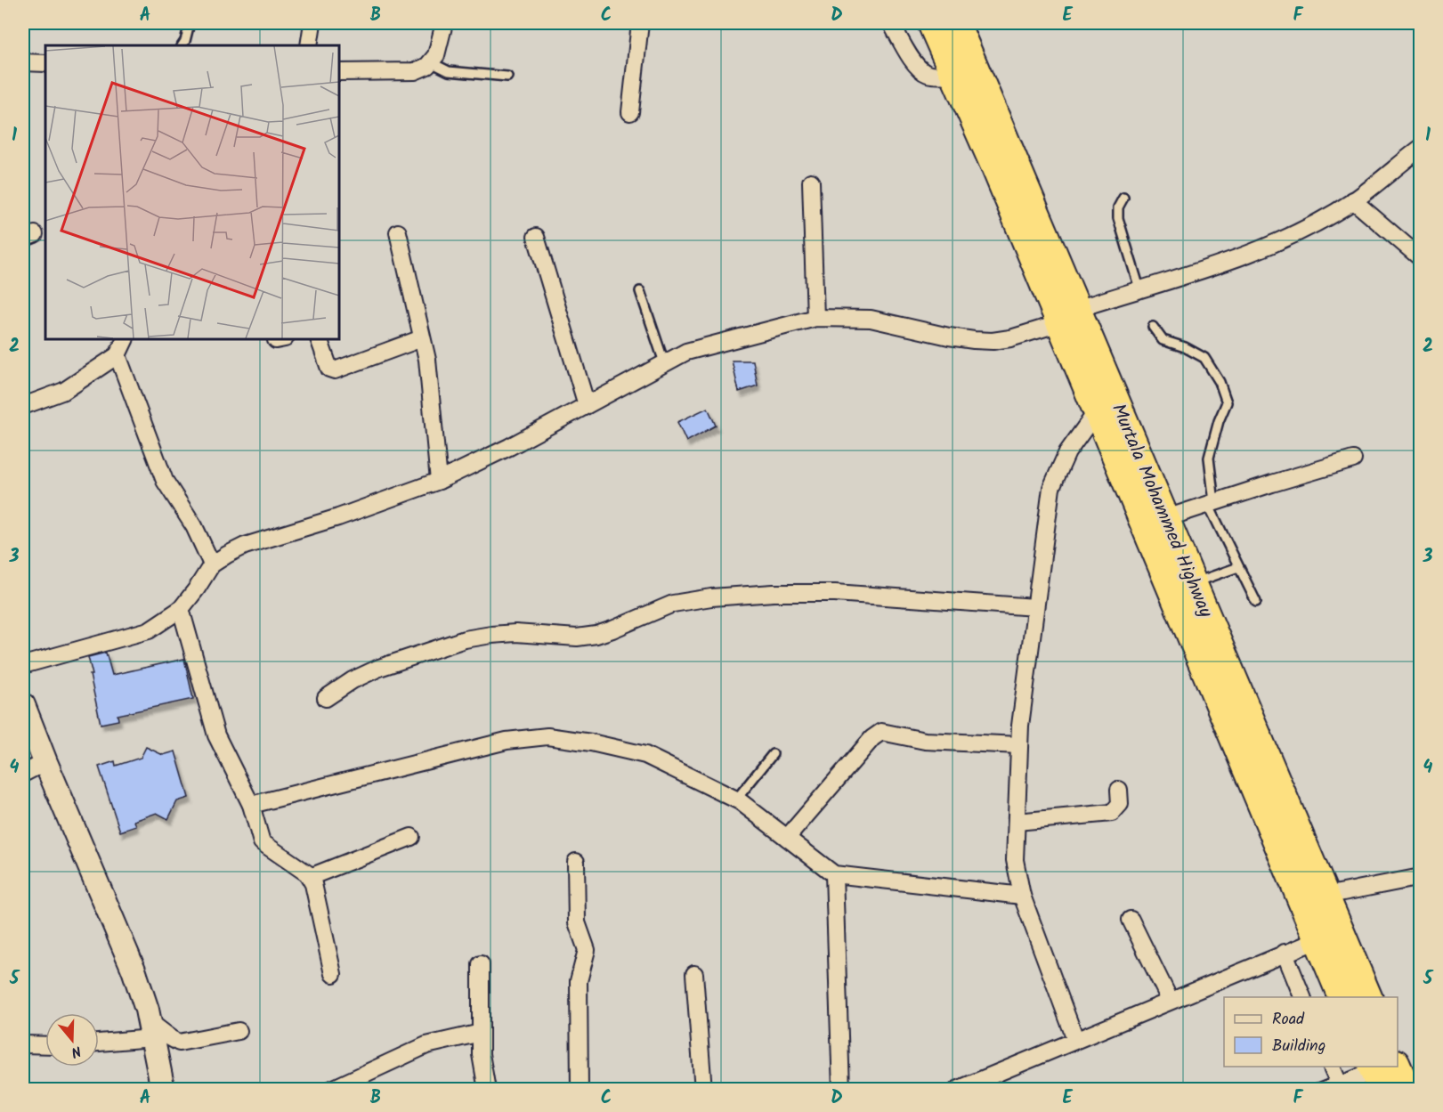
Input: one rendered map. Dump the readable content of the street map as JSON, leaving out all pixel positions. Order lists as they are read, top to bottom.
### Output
{
  "streets": {
    "highway": ["Murtala Mohammed Highway"]
  },
  "legend": ["Road", "Building"],
  "north": "bottom",
  "grid": {
    "columns": [
      "A",
      "B",
      "C",
      "D",
      "E",
      "F"
    ],
    "rows": [
      "1",
      "2",
      "3",
      "4",
      "5"
    ]
  }
}
